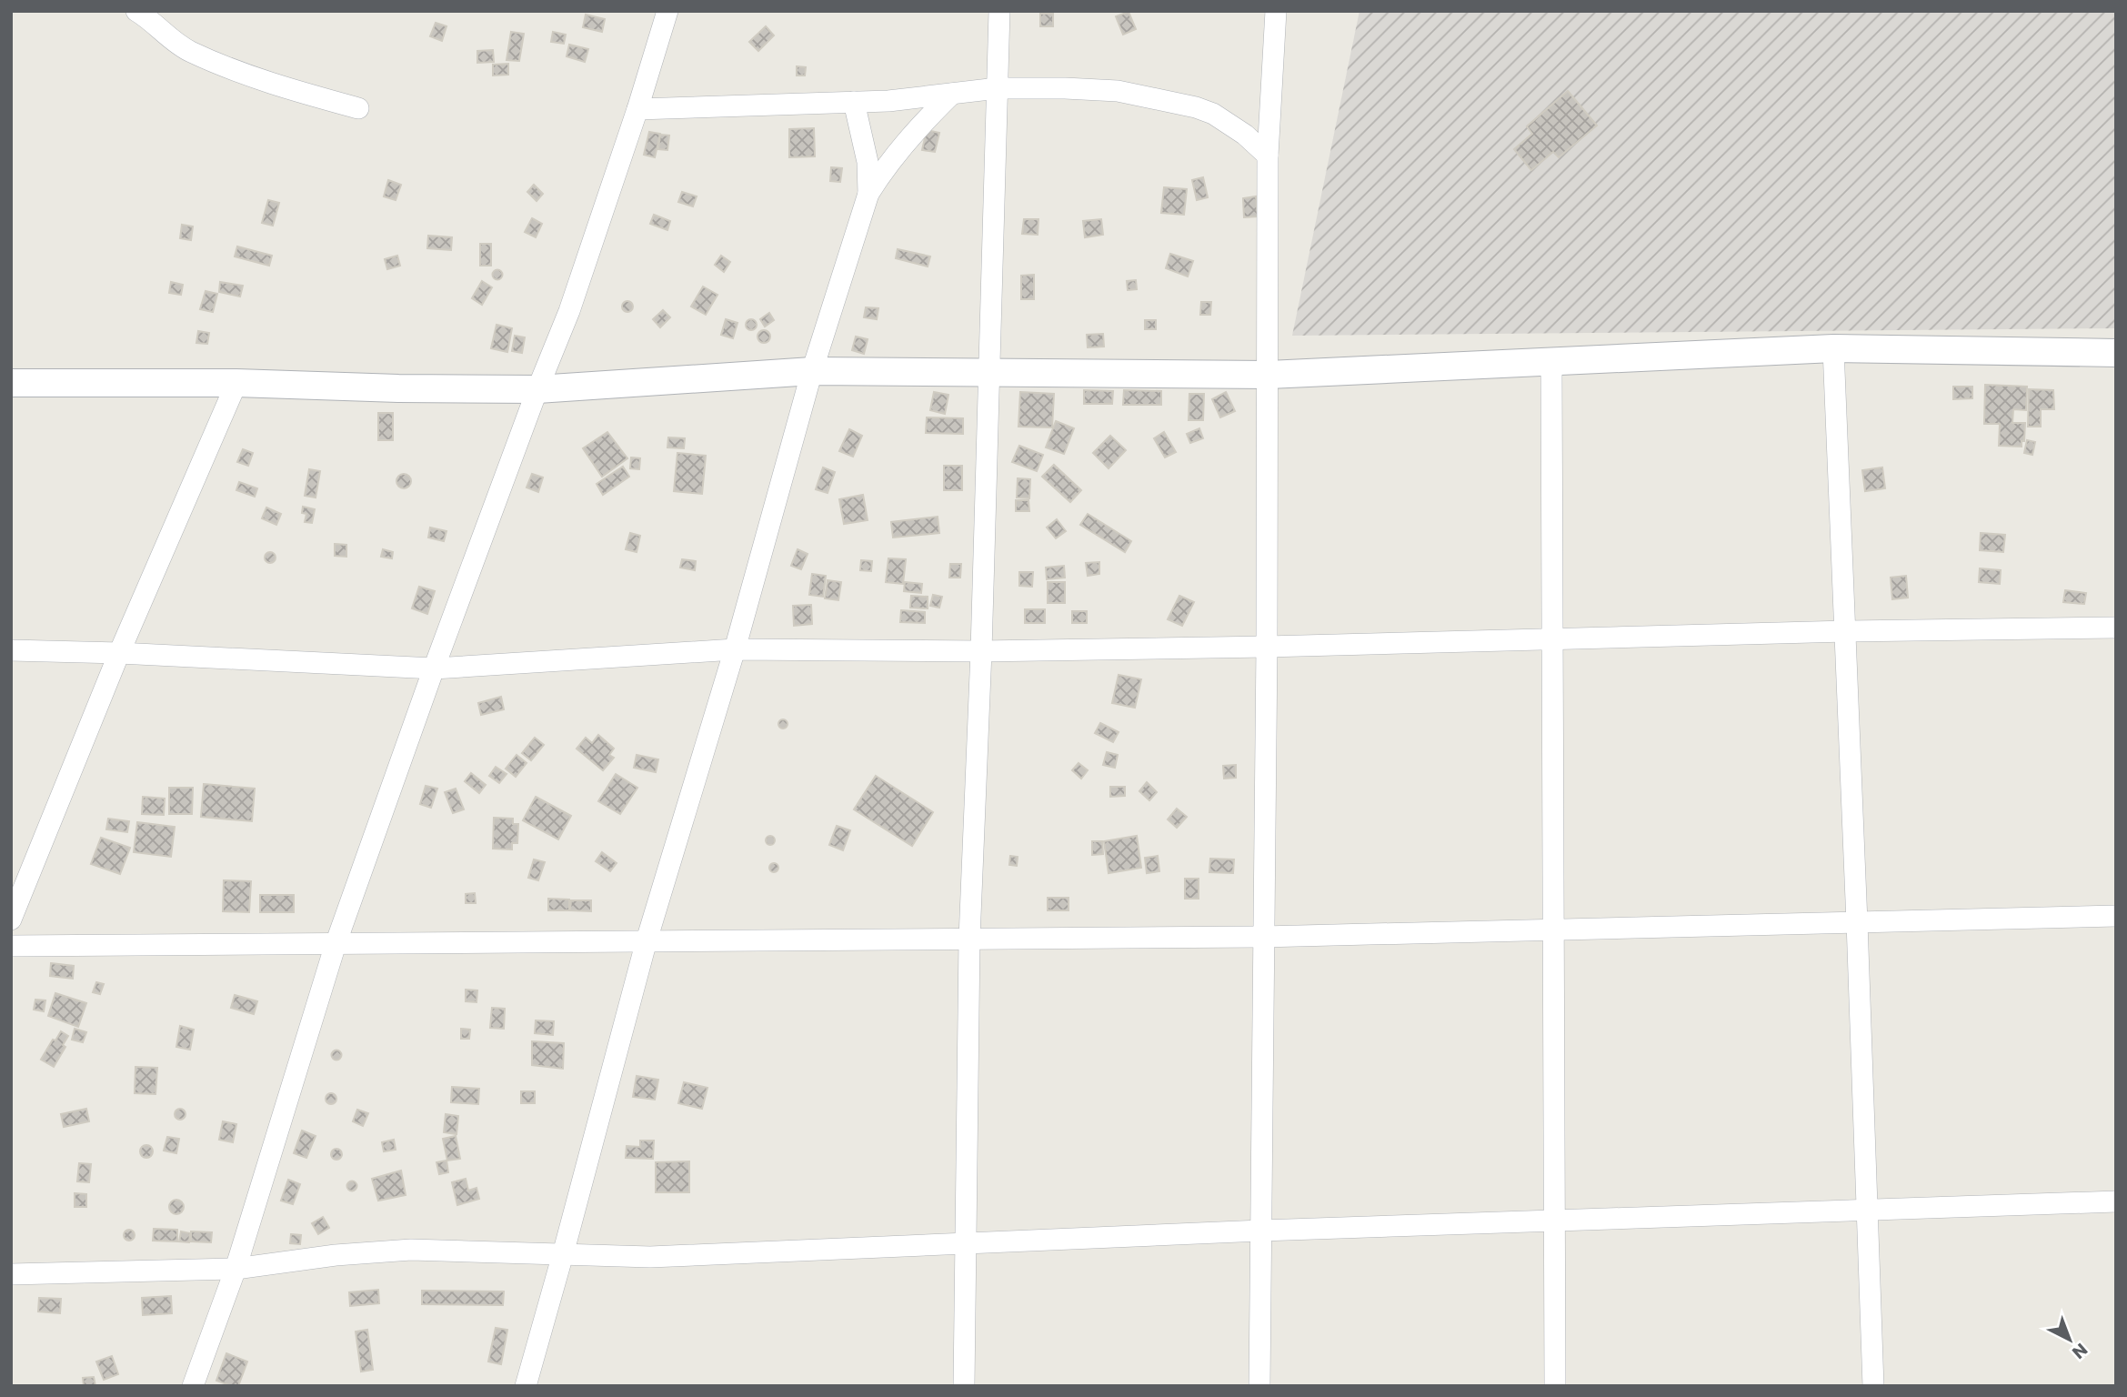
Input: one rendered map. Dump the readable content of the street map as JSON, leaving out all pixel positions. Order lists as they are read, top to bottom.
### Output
{
  "north": "bottom right"
}
